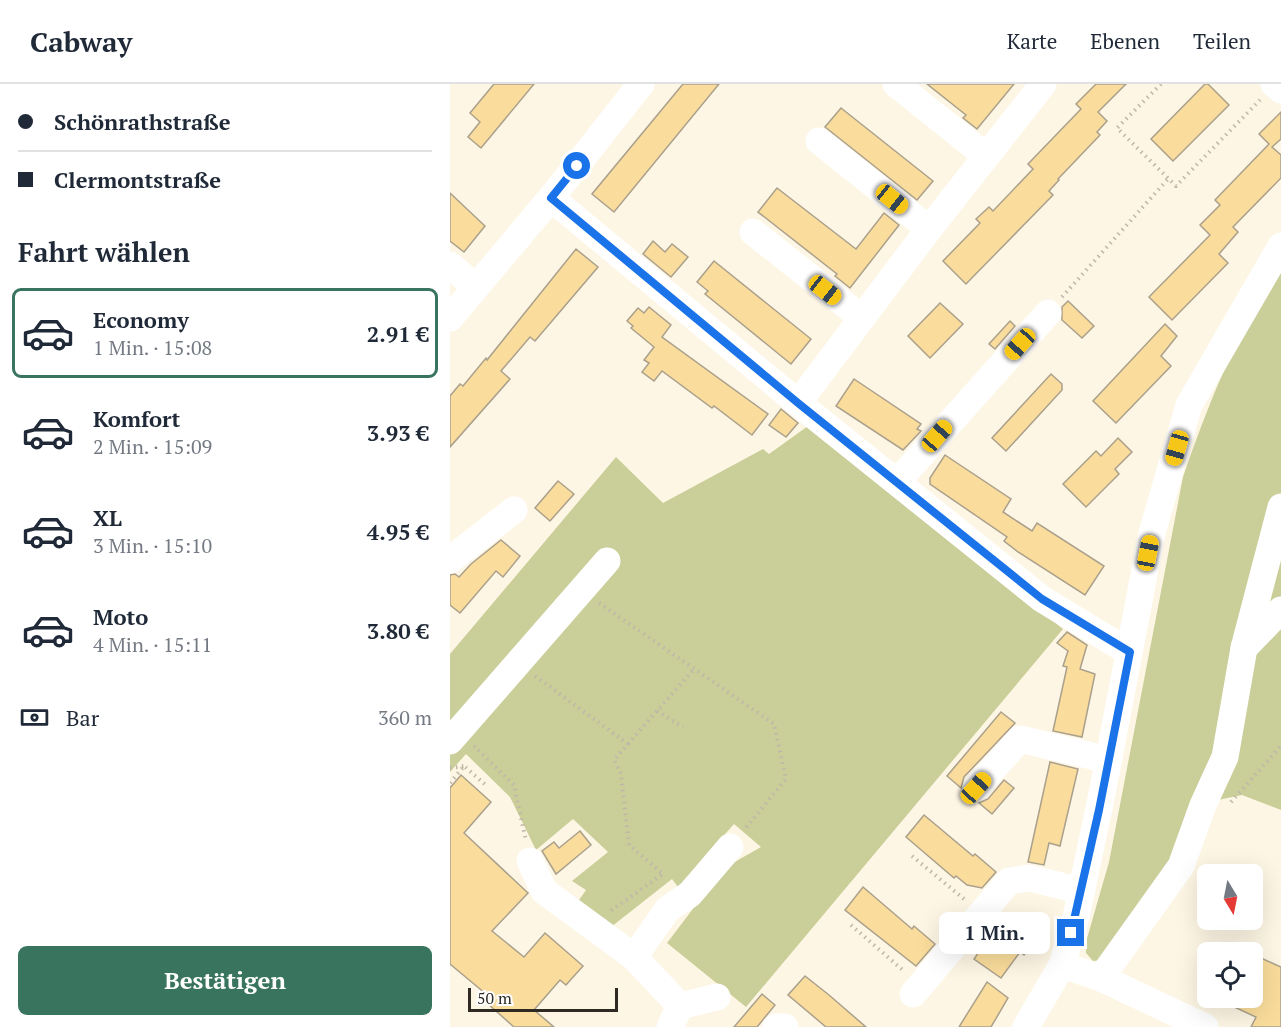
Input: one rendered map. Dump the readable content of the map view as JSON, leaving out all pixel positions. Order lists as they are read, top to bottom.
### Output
{
  "scale_bar": "50 m",
  "north": "bottom",
  "page": {
    "header": "Cabway",
    "nav": ["Karte", "Ebenen", "Teilen"],
    "banner": ["Schönrathstraße", "Clermontstraße"],
    "heading": "Fahrt wählen",
    "list": [
      {
        "name": "Economy",
        "note": "1 Min. · 15:08",
        "value": "2.91 €"
      },
      {
        "name": "Komfort",
        "note": "2 Min. · 15:09",
        "value": "3.93 €"
      },
      {
        "name": "XL",
        "note": "3 Min. · 15:10",
        "value": "4.95 €"
      },
      {
        "name": "Moto",
        "note": "4 Min. · 15:11",
        "value": "3.80 €"
      }
    ],
    "pay": ["Bar", "360 m"],
    "bubble": "1 Min.",
    "buttons": "Bestätigen",
    "scale": "50 m"
  }
}
